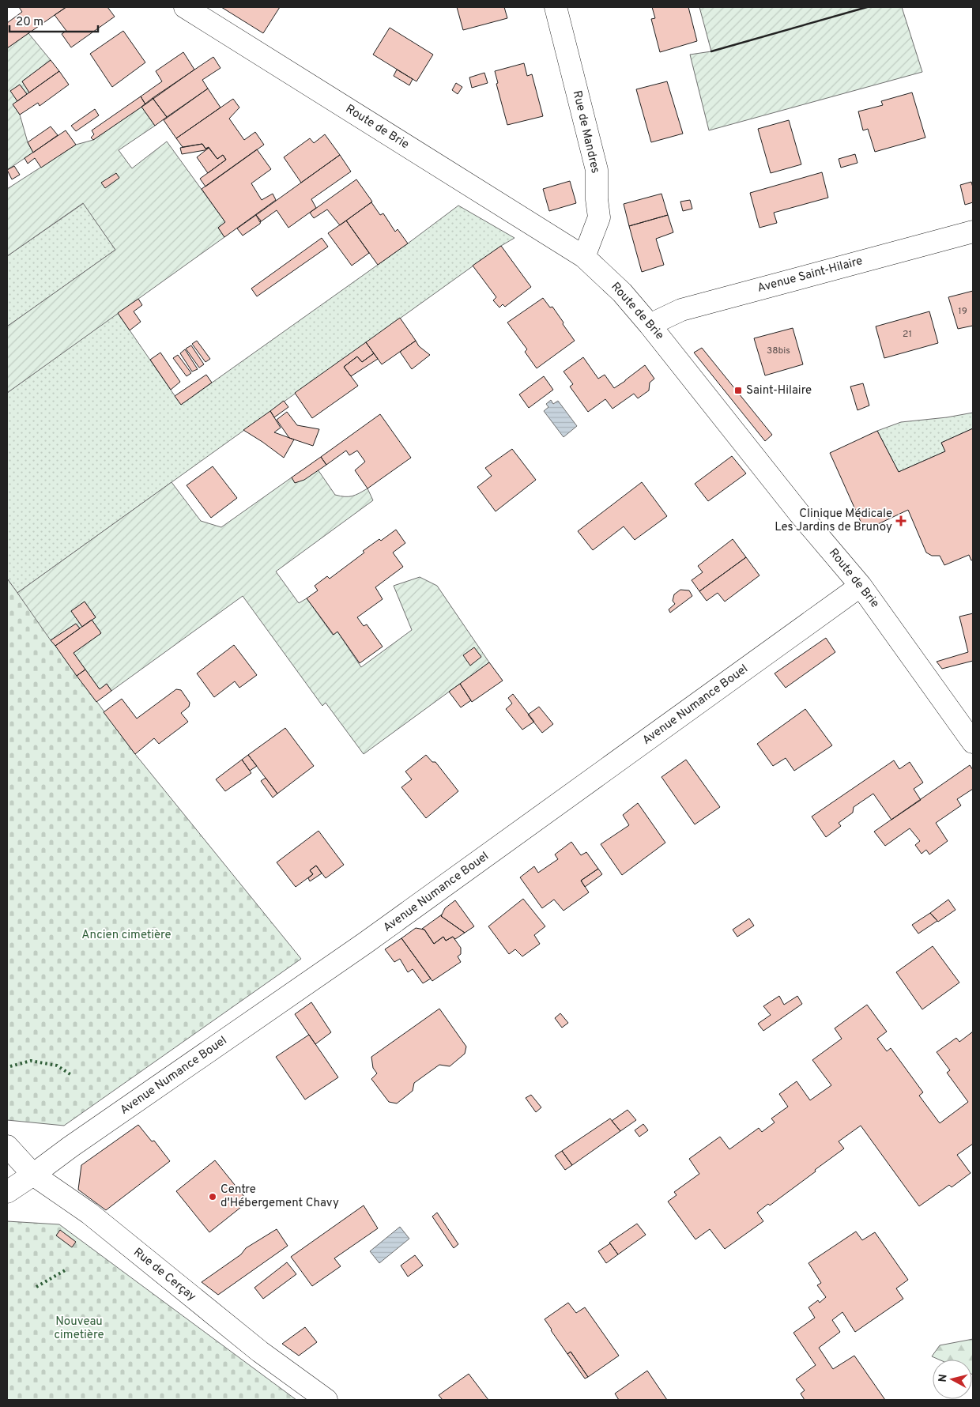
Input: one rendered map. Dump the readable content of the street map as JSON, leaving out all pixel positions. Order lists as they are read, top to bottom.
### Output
{
  "streets": {
    "street": [
      "Route de Brie",
      "Rue de Mandres",
      "Avenue Saint-Hilaire",
      "Avenue Numance Bouel",
      "Rue de Cerçay"
    ]
  },
  "crossings": [
    ["Route de Brie", "Rue de Mandres"],
    ["Route de Brie", "Avenue Saint-Hilaire"],
    ["Route de Brie", "Avenue Numance Bouel"],
    ["Avenue Numance Bouel", "Rue de Cerçay"]
  ],
  "parks": ["Ancien cimetière", "Nouveau cimetière"],
  "places": {
    "transit": ["Saint-Hilaire"],
    "health": ["Clinique Médicale Les Jardins de Brunoy"],
    "other": ["Centre d'Hébergement Chavy"]
  },
  "house_numbers": ["19", "21", "38bis"],
  "scale_bar": "20 m",
  "north": "left"
}
